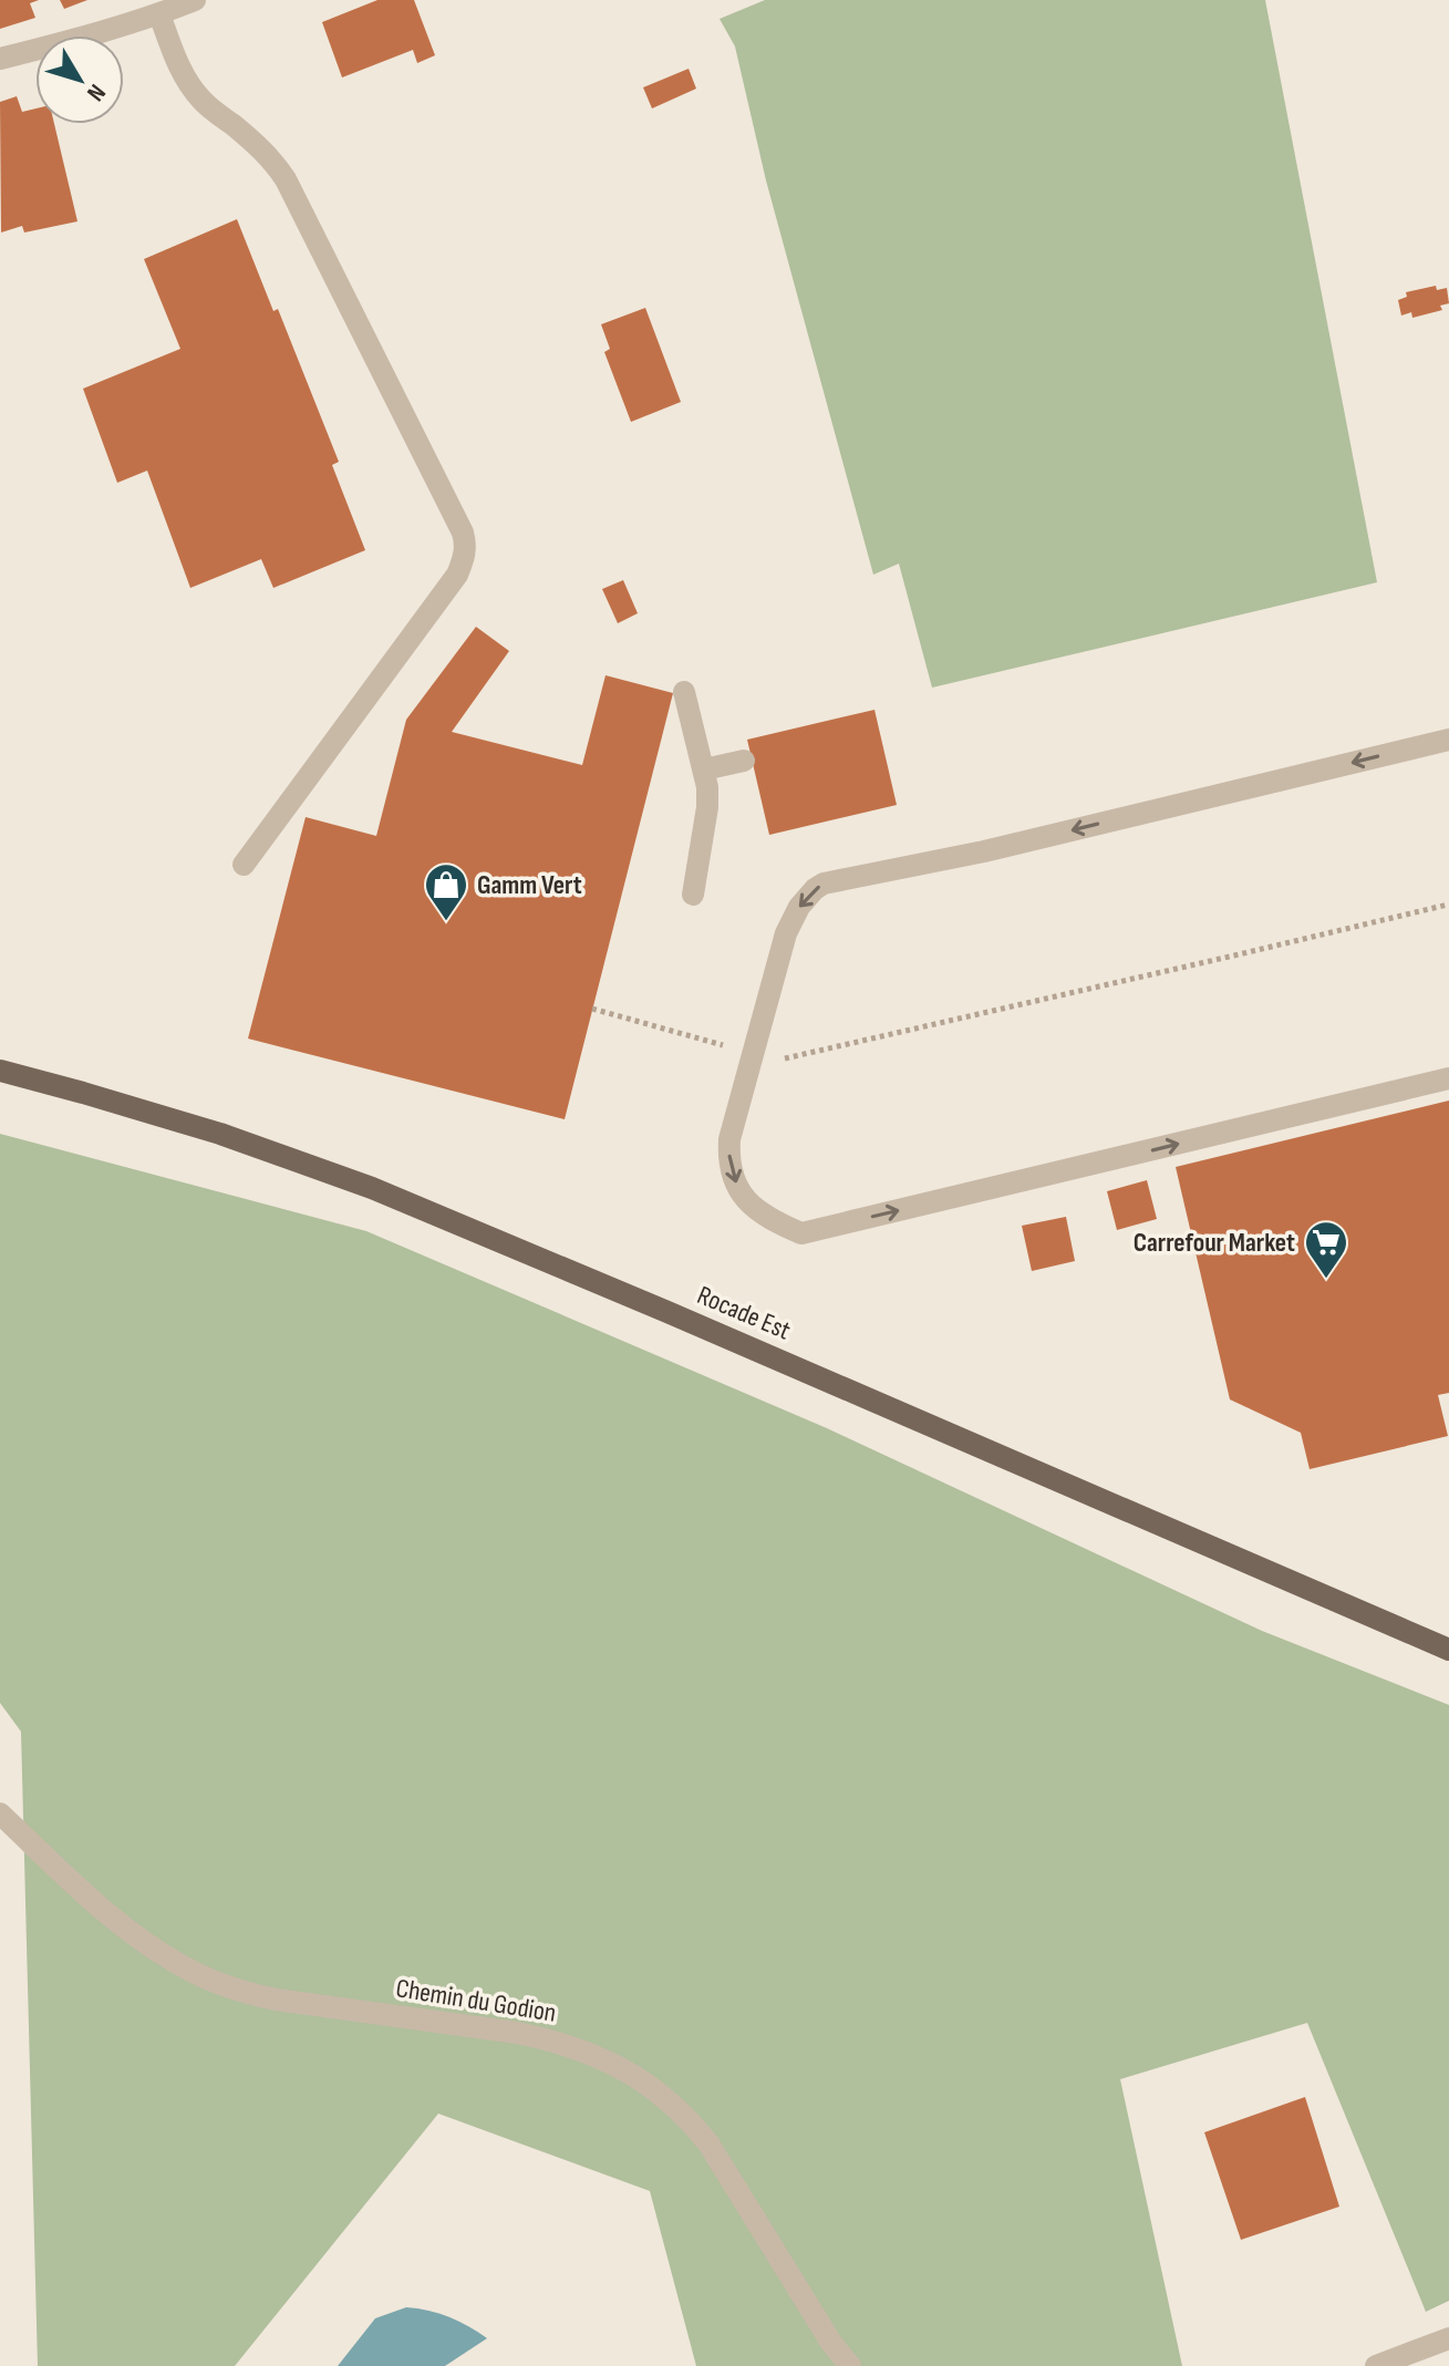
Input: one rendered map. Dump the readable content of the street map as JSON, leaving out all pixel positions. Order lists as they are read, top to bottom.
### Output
{
  "streets": {
    "main road": ["Rocade Est"],
    "street": ["Chemin du Godion"]
  },
  "places": {
    "shop": ["Gamm Vert"],
    "supermarket": ["Carrefour Market"]
  },
  "north": "bottom right"
}
